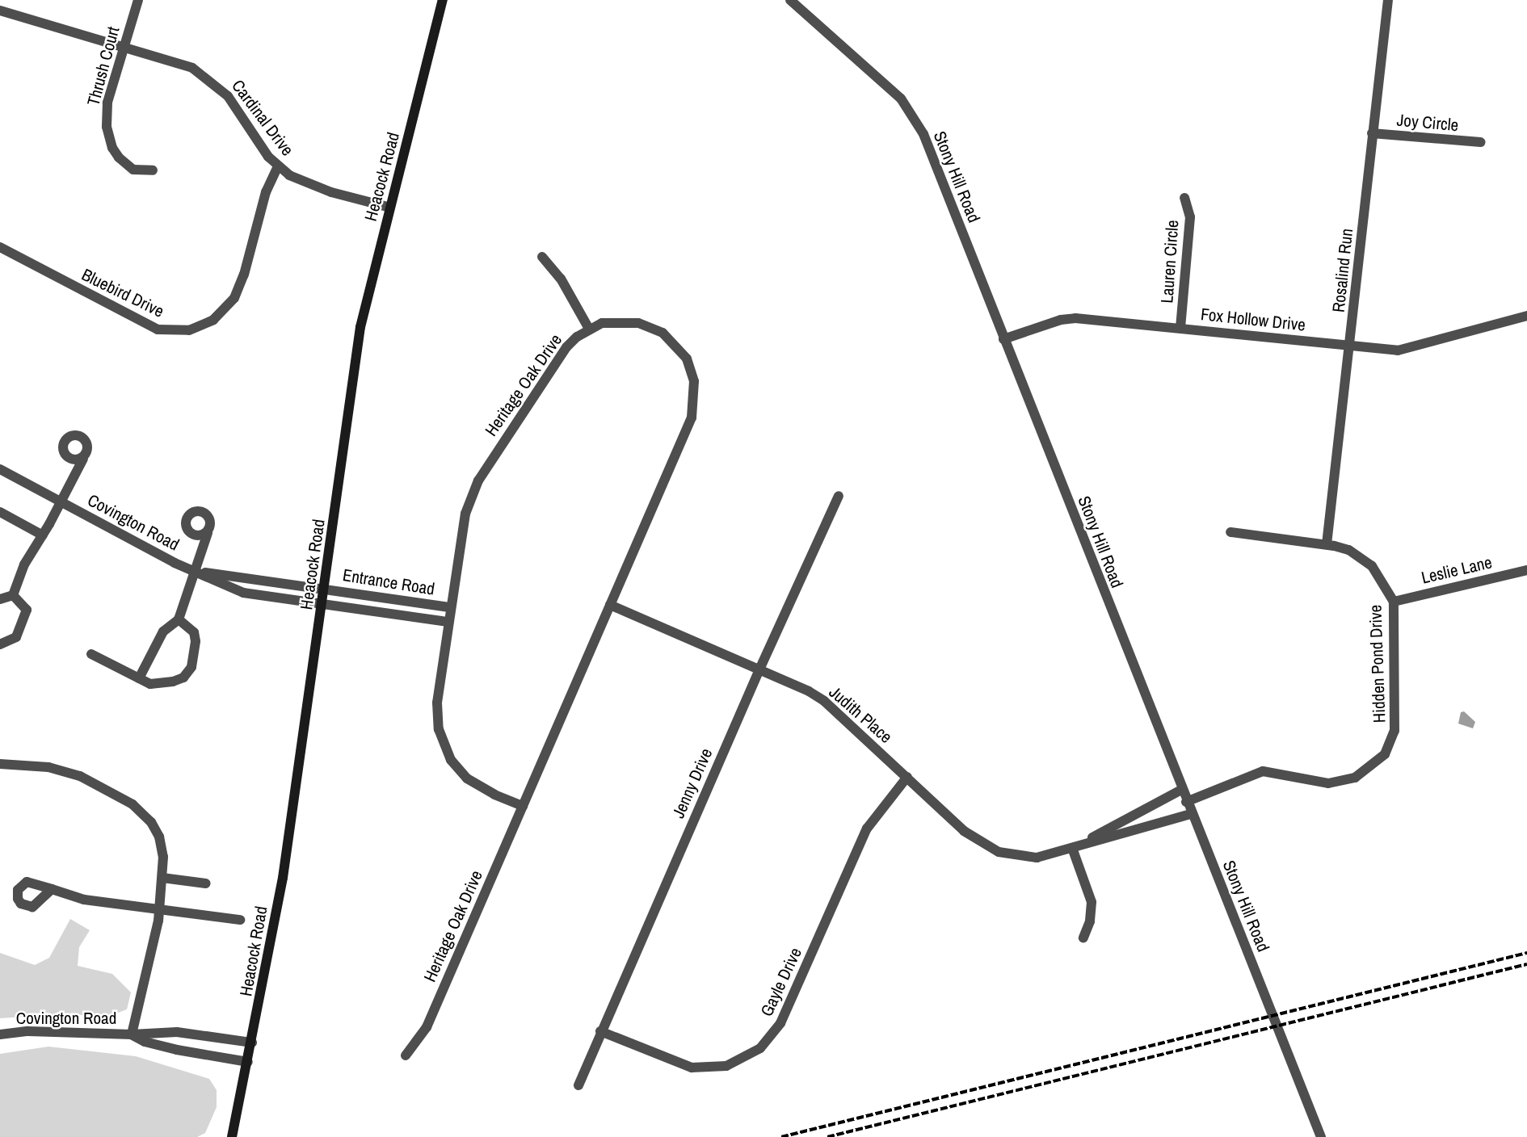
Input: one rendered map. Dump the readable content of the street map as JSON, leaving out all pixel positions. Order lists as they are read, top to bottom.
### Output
{
  "streets": {
    "main road": ["Heacock Road"],
    "street": [
      "Thrush Court",
      "Cardinal Drive",
      "Joy Circle",
      "Stony Hill Road",
      "Lauren Circle",
      "Rosalind Run",
      "Bluebird Drive",
      "Fox Hollow Drive",
      "Heritage Oak Drive",
      "Covington Road",
      "Leslie Lane",
      "Entrance Road",
      "Hidden Pond Drive",
      "Judith Place",
      "Jenny Drive",
      "Gayle Drive"
    ]
  },
  "crossings": [
    ["Thrush Court", "Cardinal Drive"],
    ["Cardinal Drive", "Heacock Road"],
    ["Cardinal Drive", "Bluebird Drive"],
    ["Joy Circle", "Rosalind Run"],
    ["Heacock Road", "Covington Road"],
    ["Heacock Road", "Entrance Road"],
    ["Stony Hill Road", "Fox Hollow Drive"],
    ["Stony Hill Road", "Hidden Pond Drive"],
    ["Stony Hill Road", "Judith Place"],
    ["Lauren Circle", "Fox Hollow Drive"],
    ["Rosalind Run", "Fox Hollow Drive"],
    ["Rosalind Run", "Hidden Pond Drive"],
    ["Heritage Oak Drive", "Entrance Road"],
    ["Heritage Oak Drive", "Judith Place"],
    ["Covington Road", "Entrance Road"],
    ["Leslie Lane", "Hidden Pond Drive"],
    ["Judith Place", "Jenny Drive"],
    ["Judith Place", "Gayle Drive"],
    ["Jenny Drive", "Gayle Drive"]
  ]
}
